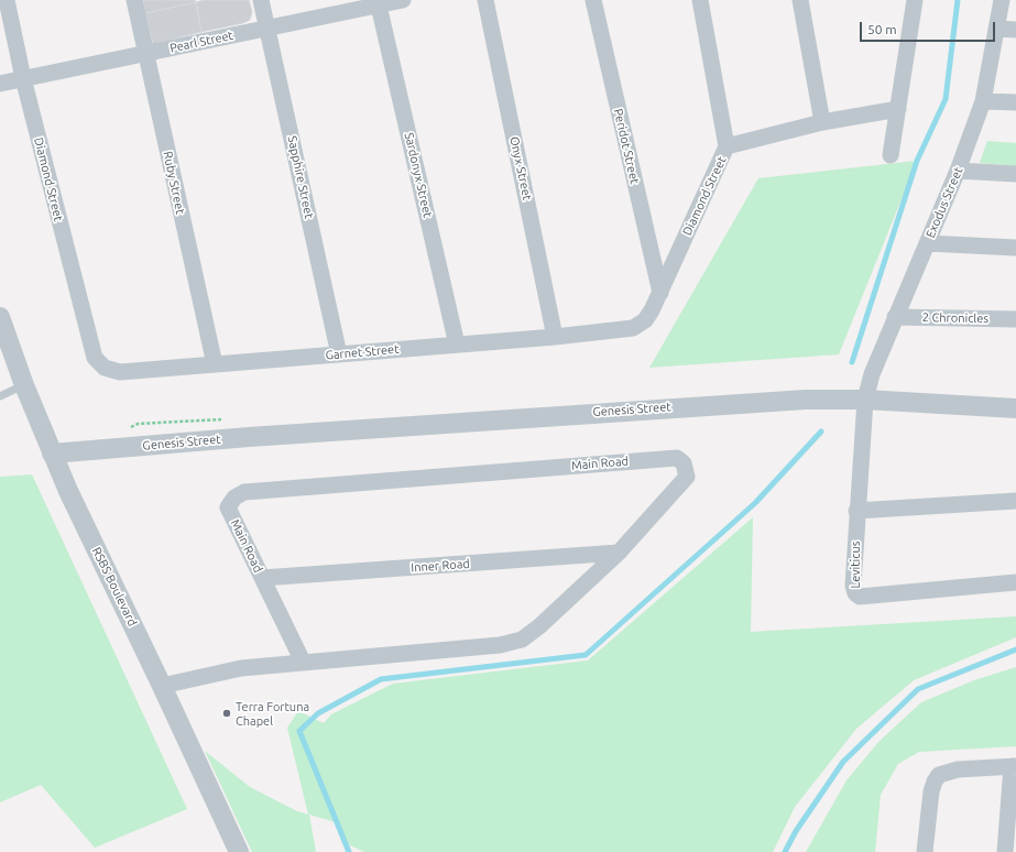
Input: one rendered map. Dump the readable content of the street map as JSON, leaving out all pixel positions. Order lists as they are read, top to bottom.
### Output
{
  "streets": {
    "street": [
      "Pearl Street",
      "Peridot Street",
      "Onyx Street",
      "Sardonyx Street",
      "Sapphire Street",
      "Diamond Street",
      "Ruby Street",
      "Exodus Street",
      "2 Chronicles",
      "Garnet Street",
      "Genesis Street",
      "Main Road",
      "Leviticus",
      "Inner Road",
      "RSBS Boulevard"
    ]
  },
  "crossings": [
    ["Pearl Street", "Sardonyx Street"],
    ["Pearl Street", "Sapphire Street"],
    ["Pearl Street", "Diamond Street"],
    ["Pearl Street", "Ruby Street"],
    ["Peridot Street", "Diamond Street"],
    ["Onyx Street", "Garnet Street"],
    ["Sardonyx Street", "Garnet Street"],
    ["Sapphire Street", "Garnet Street"],
    ["Diamond Street", "Garnet Street"],
    ["Ruby Street", "Garnet Street"],
    ["Exodus Street", "2 Chronicles"],
    ["Exodus Street", "Genesis Street"],
    ["Exodus Street", "Leviticus"],
    ["Genesis Street", "Leviticus"],
    ["Genesis Street", "RSBS Boulevard"],
    ["Main Road", "Inner Road"],
    ["Main Road", "RSBS Boulevard"]
  ],
  "places": ["Terra Fortuna Chapel"],
  "scale_bar": "50 m"
}
